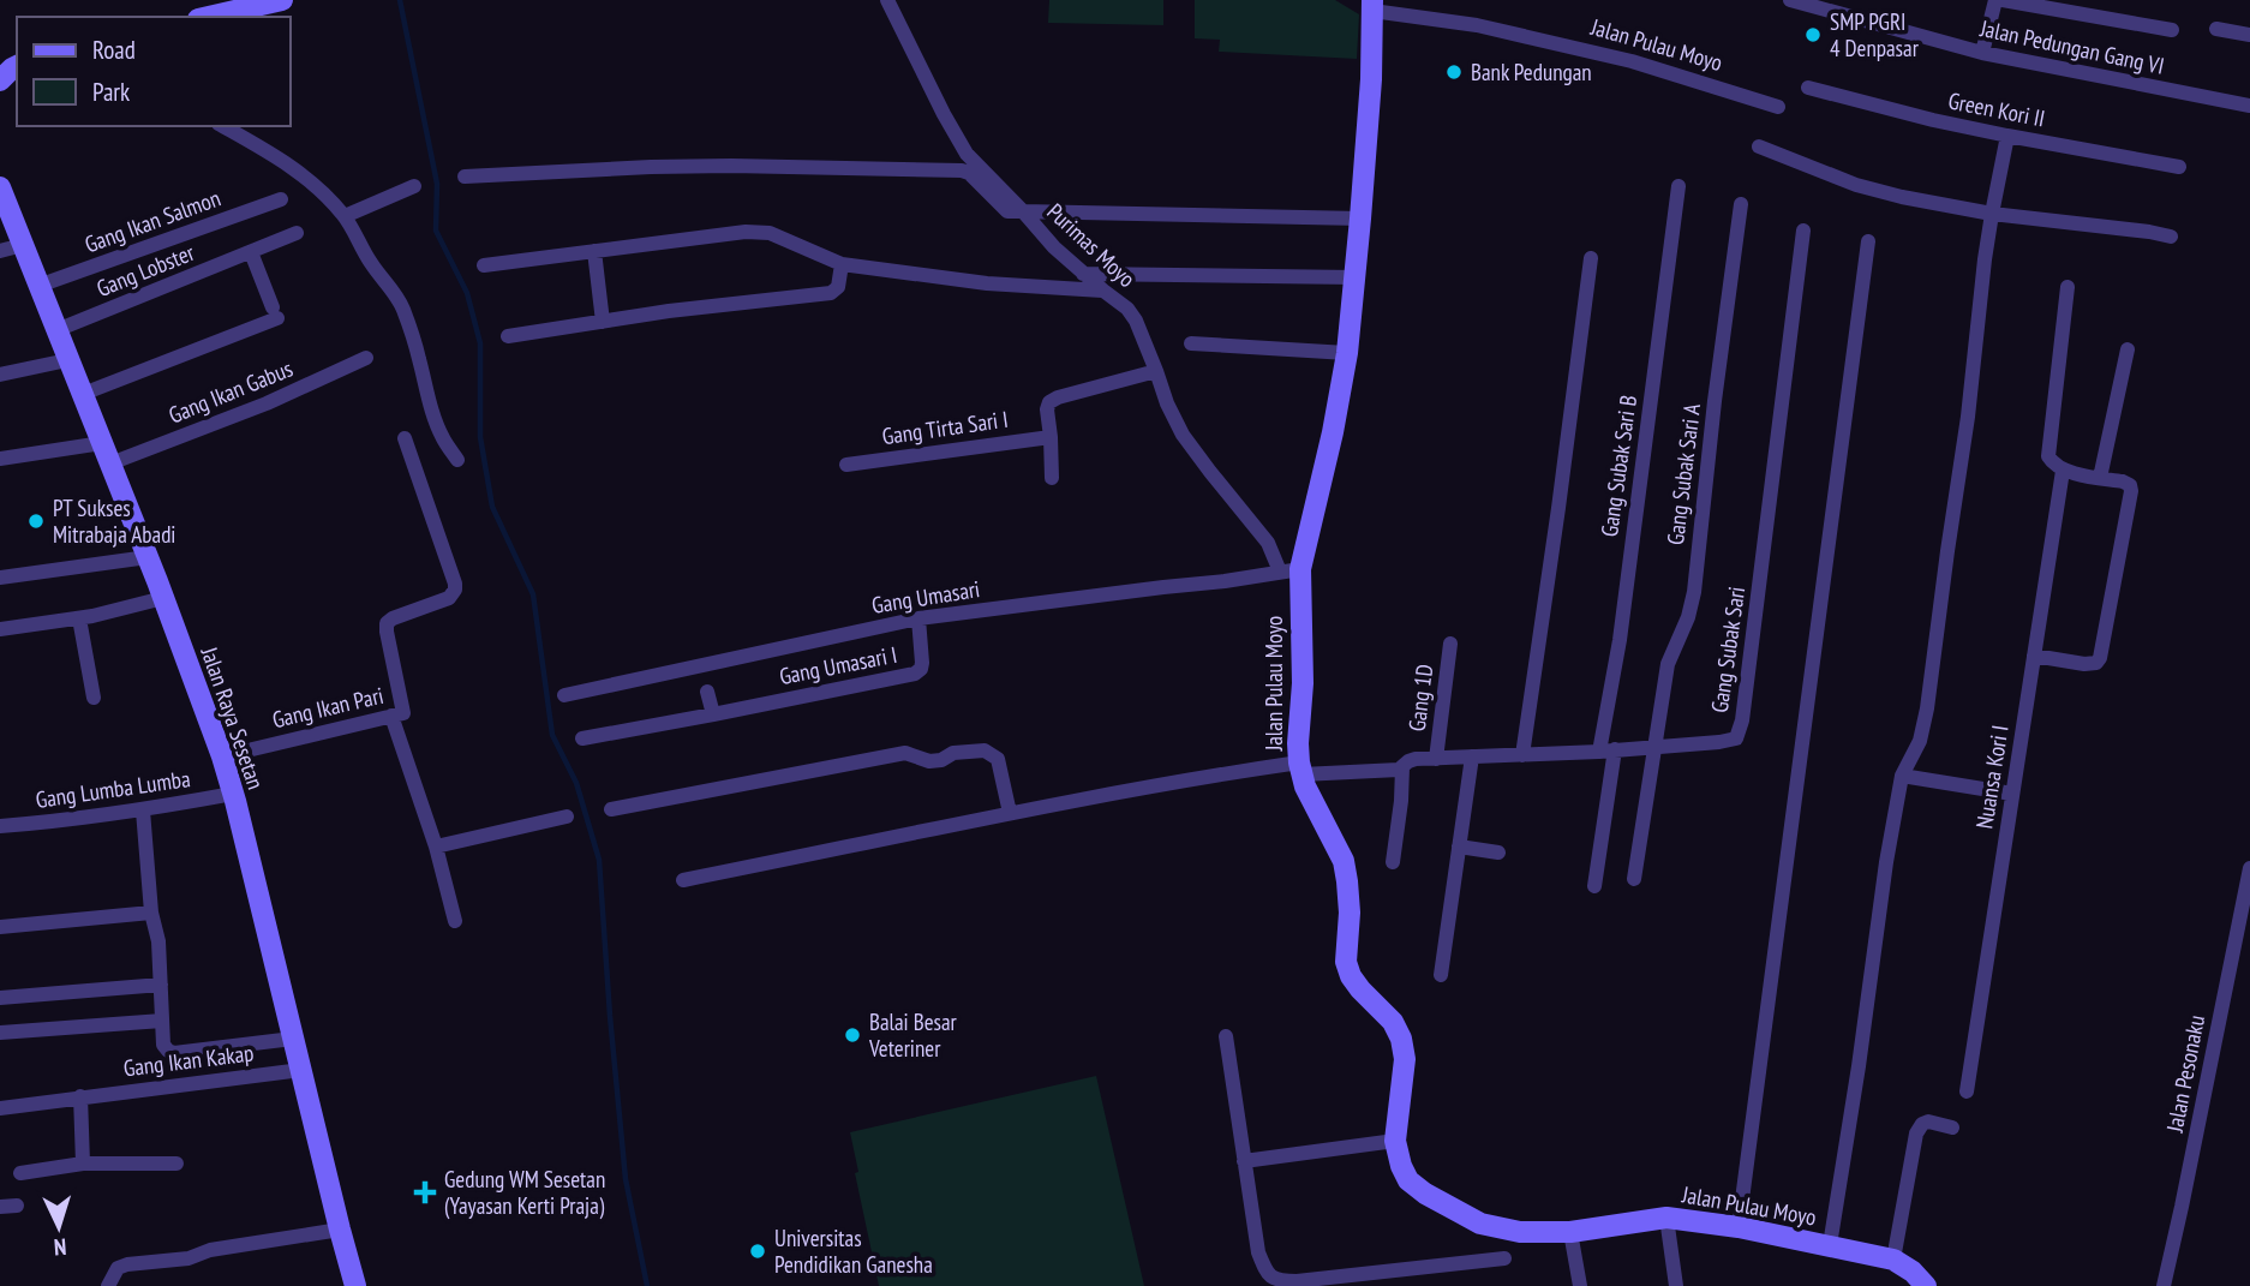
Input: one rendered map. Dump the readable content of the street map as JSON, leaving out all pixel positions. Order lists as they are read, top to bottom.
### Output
{
  "streets": {
    "street": [
      "Jalan Pulau Moyo",
      "Jalan Pedungan Gang VI",
      "Green Kori II",
      "Gang Ikan Salmon",
      "Purimas Moyo",
      "Gang Lobster",
      "Gang Ikan Gabus",
      "Gang Tirta Sari I",
      "Gang Subak Sari B",
      "Gang Subak Sari A",
      "Gang Umasari",
      "Gang Subak Sari",
      "Gang Umasari I",
      "Gang 1D",
      "Gang Ikan Pari",
      "Jalan Raya Sesetan",
      "Nuansa Kori I",
      "Gang Lumba Lumba",
      "Gang Ikan Kakap",
      "Jalan Pesonaku"
    ]
  },
  "crossings": [
    ["Jalan Pulau Moyo", "Purimas Moyo"],
    ["Jalan Pulau Moyo", "Gang Umasari"],
    ["Jalan Pulau Moyo", "Gang Subak Sari"],
    ["Gang Ikan Salmon", "Jalan Raya Sesetan"],
    ["Purimas Moyo", "Gang Umasari"],
    ["Gang Lobster", "Jalan Raya Sesetan"],
    ["Gang Ikan Gabus", "Jalan Raya Sesetan"],
    ["Gang Subak Sari B", "Gang Subak Sari"],
    ["Gang Subak Sari A", "Gang Subak Sari"],
    ["Gang Umasari", "Gang Umasari I"],
    ["Gang Subak Sari", "Gang 1D"],
    ["Gang Ikan Pari", "Jalan Raya Sesetan"],
    ["Jalan Raya Sesetan", "Gang Lumba Lumba"],
    ["Jalan Raya Sesetan", "Gang Ikan Kakap"]
  ],
  "places": {
    "other": [
      "SMP PGRI 4 Denpasar",
      "Bank Pedungan",
      "PT Sukses Mitrabaja Abadi",
      "Balai Besar Veteriner",
      "Universitas Pendidikan Ganesha"
    ],
    "health": ["Gedung WM Sesetan (Yayasan Kerti Praja)"]
  },
  "legend": ["Road", "Park"],
  "north": "bottom"
}
